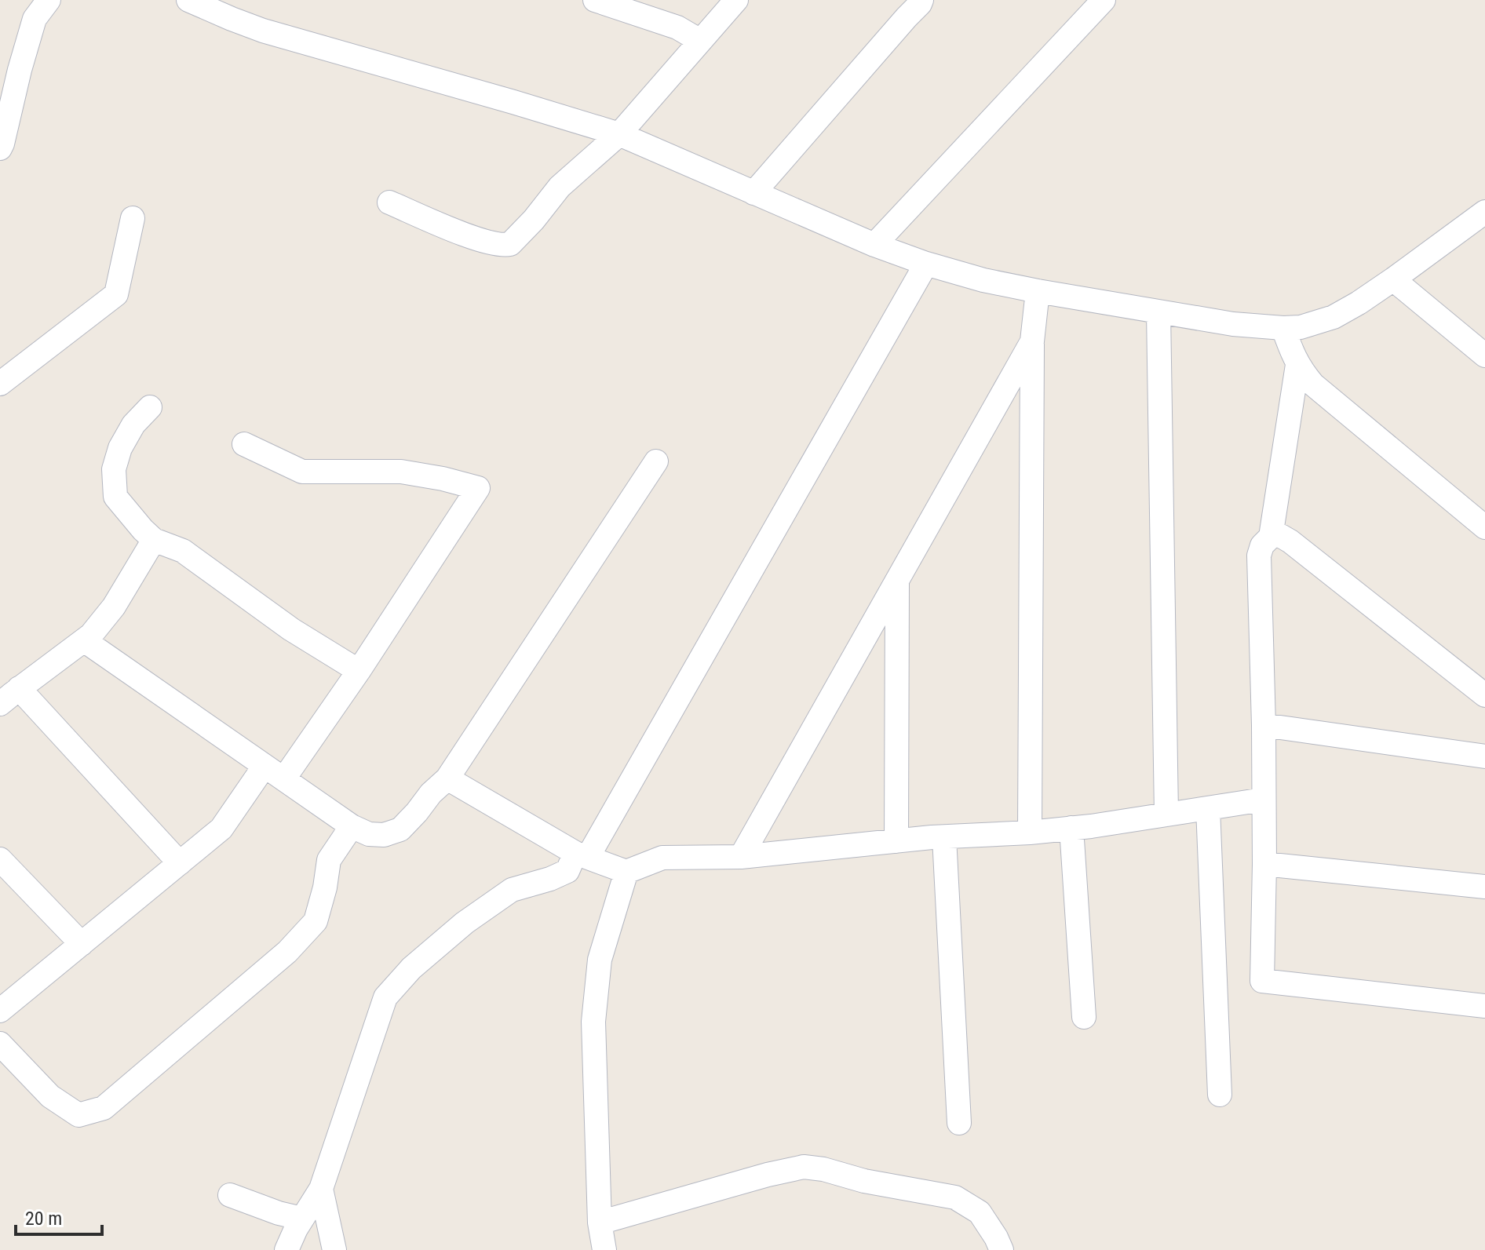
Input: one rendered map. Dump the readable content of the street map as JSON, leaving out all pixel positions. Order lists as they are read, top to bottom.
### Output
{
  "scale_bar": "20 m"
}
